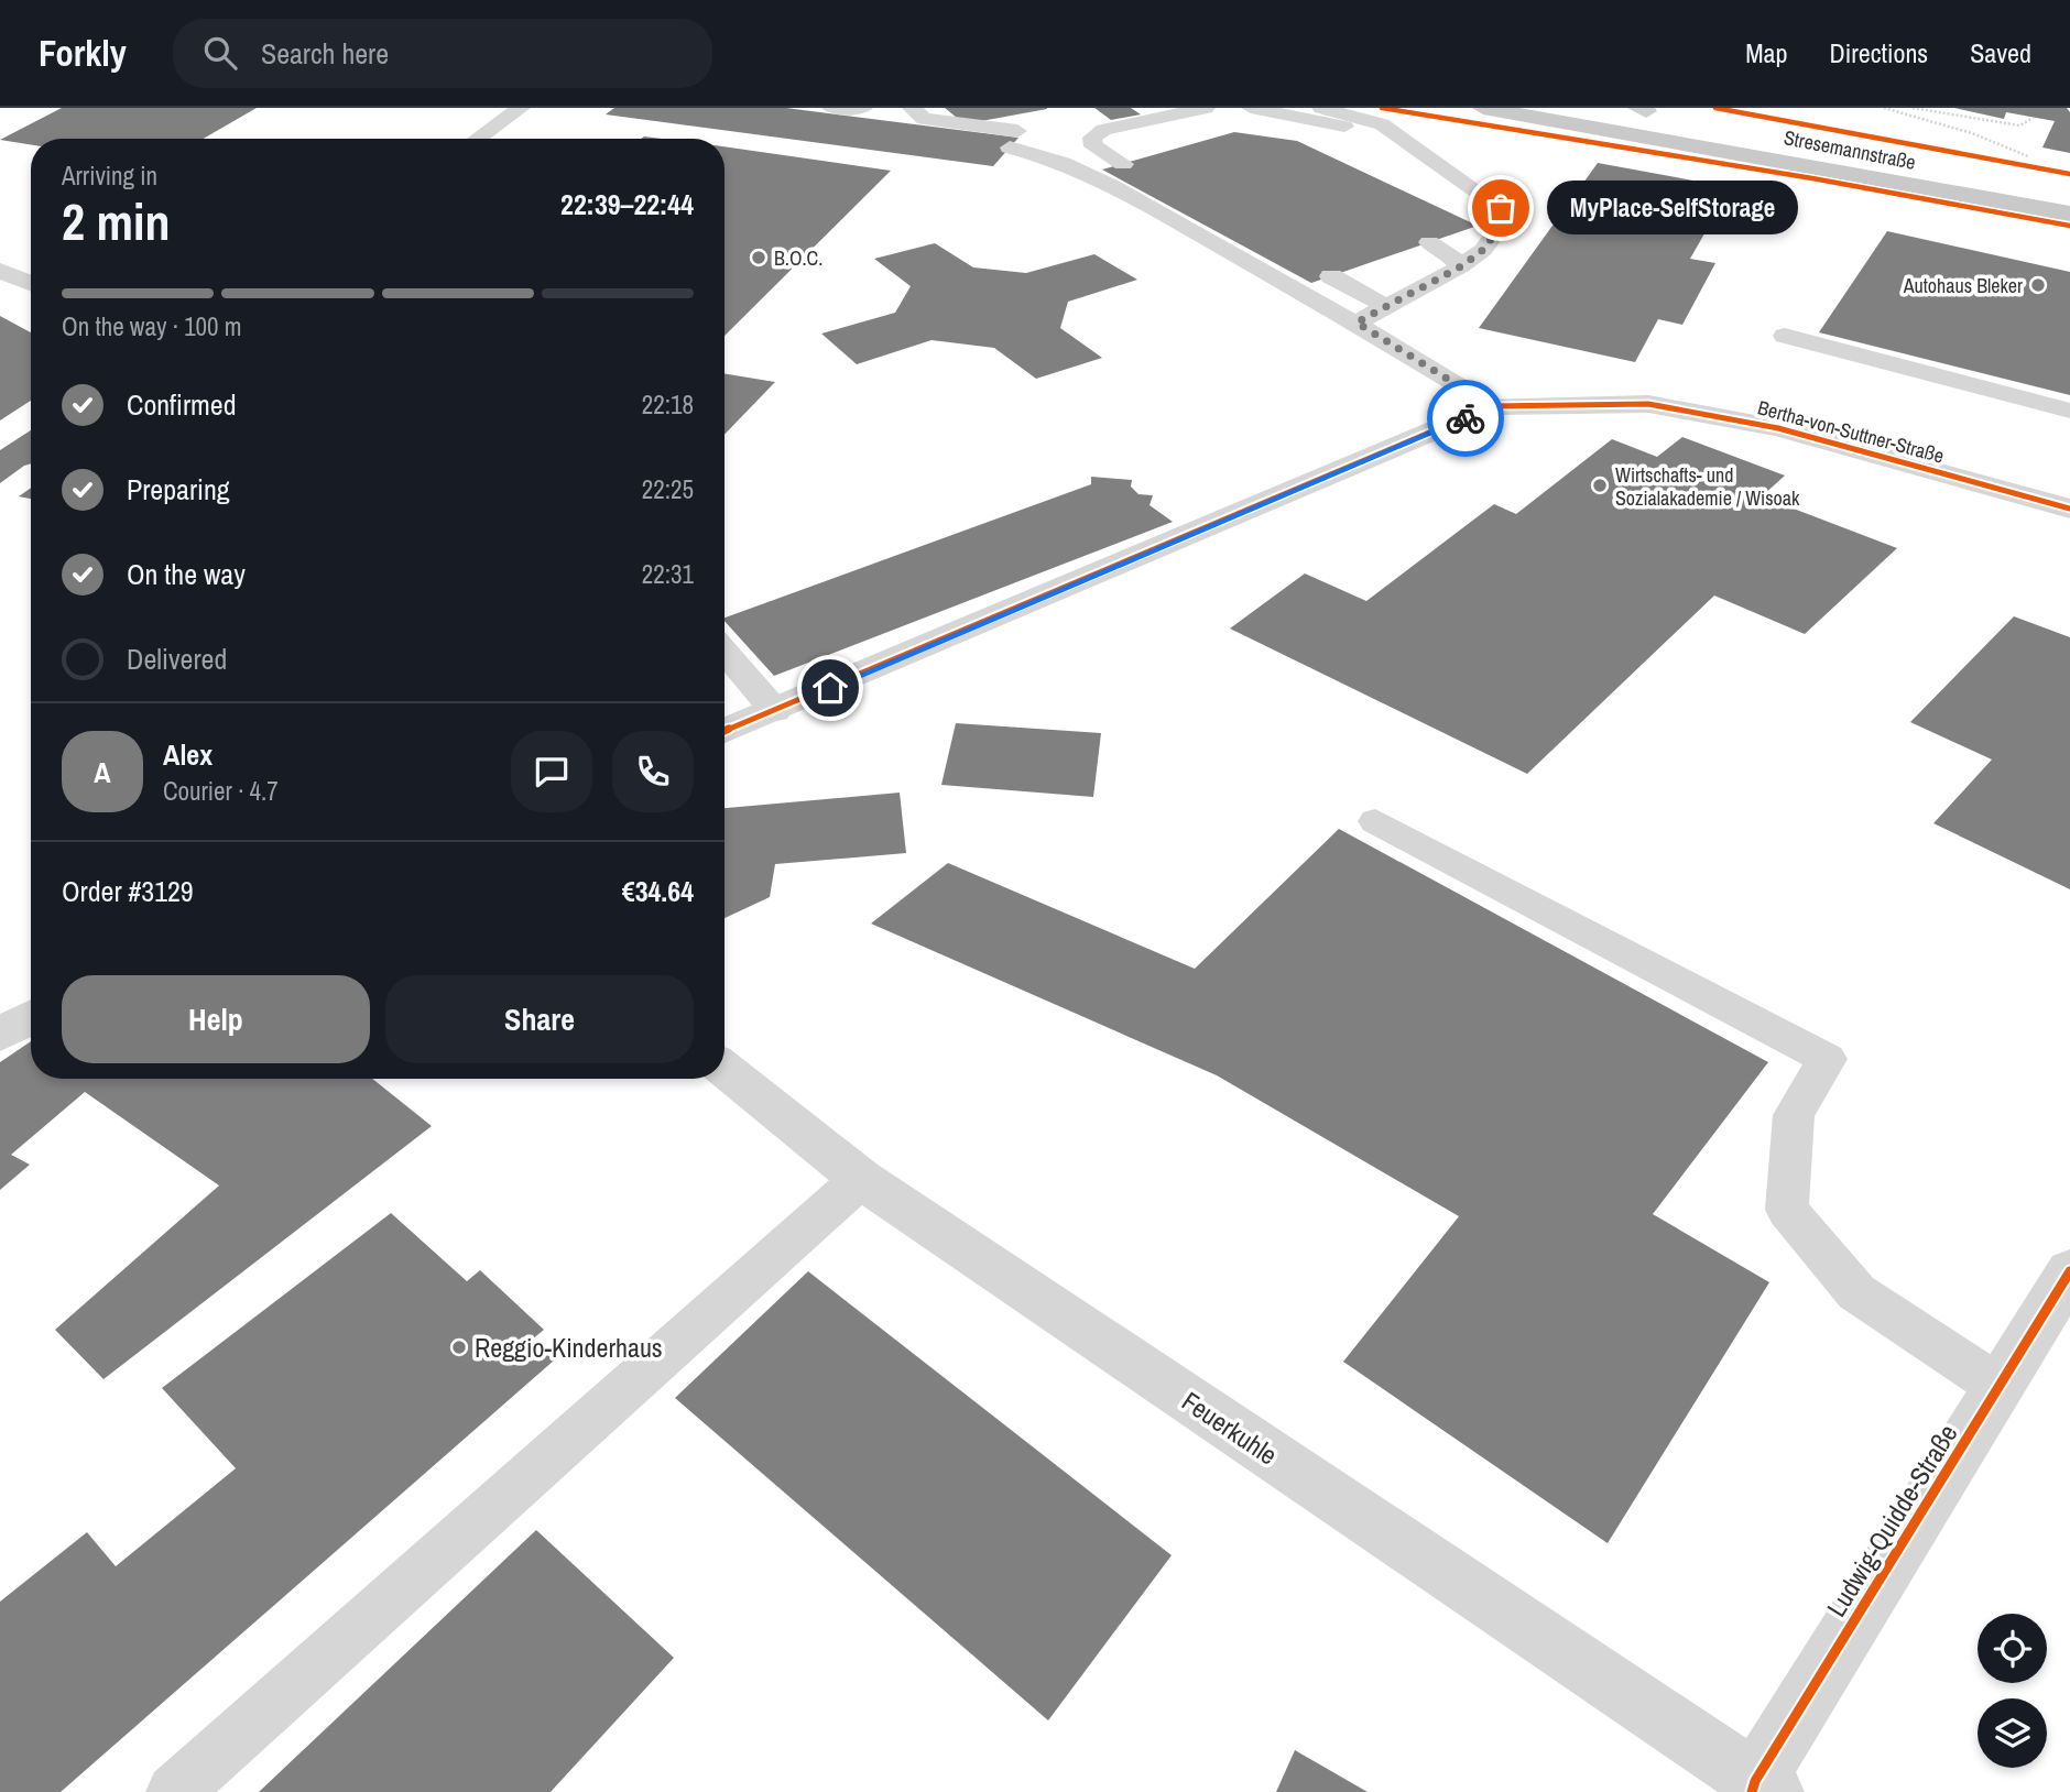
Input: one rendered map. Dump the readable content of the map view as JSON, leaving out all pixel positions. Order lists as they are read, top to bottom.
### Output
{
  "streets": {
    "main road": ["Stresemannstraße"],
    "street": ["Bertha-von-Suttner-Straße", "Feuerkuhle", "Ludwig-Quidde-Straße"]
  },
  "crossings": [
    ["Feuerkuhle", "Ludwig-Quidde-Straße"]
  ],
  "places": [
    "MyPlace-SelfStorage",
    "B.O.C.",
    "Autohaus Bleker",
    "Wirtschafts- und Sozialakademie / Wisoak",
    "Reggio-Kinderhaus"
  ],
  "page": {
    "header": "Forkly",
    "search": "Search here",
    "nav": ["Map", "Directions", "Saved"],
    "heading": ["2 min", "Arriving in", "22:39–22:44"],
    "panel": [
      "Alex",
      "Courier · 4.7",
      "Order #3129",
      "€34.64"
    ],
    "bubble": "MyPlace-SelfStorage",
    "bar": "On the way · 100 m",
    "list": [
      ["Confirmed", "22:18"],
      ["Preparing", "22:25"],
      ["On the way", "22:31"],
      "Delivered"
    ],
    "round": "A",
    "buttons": ["Help", "Share"]
  }
}
